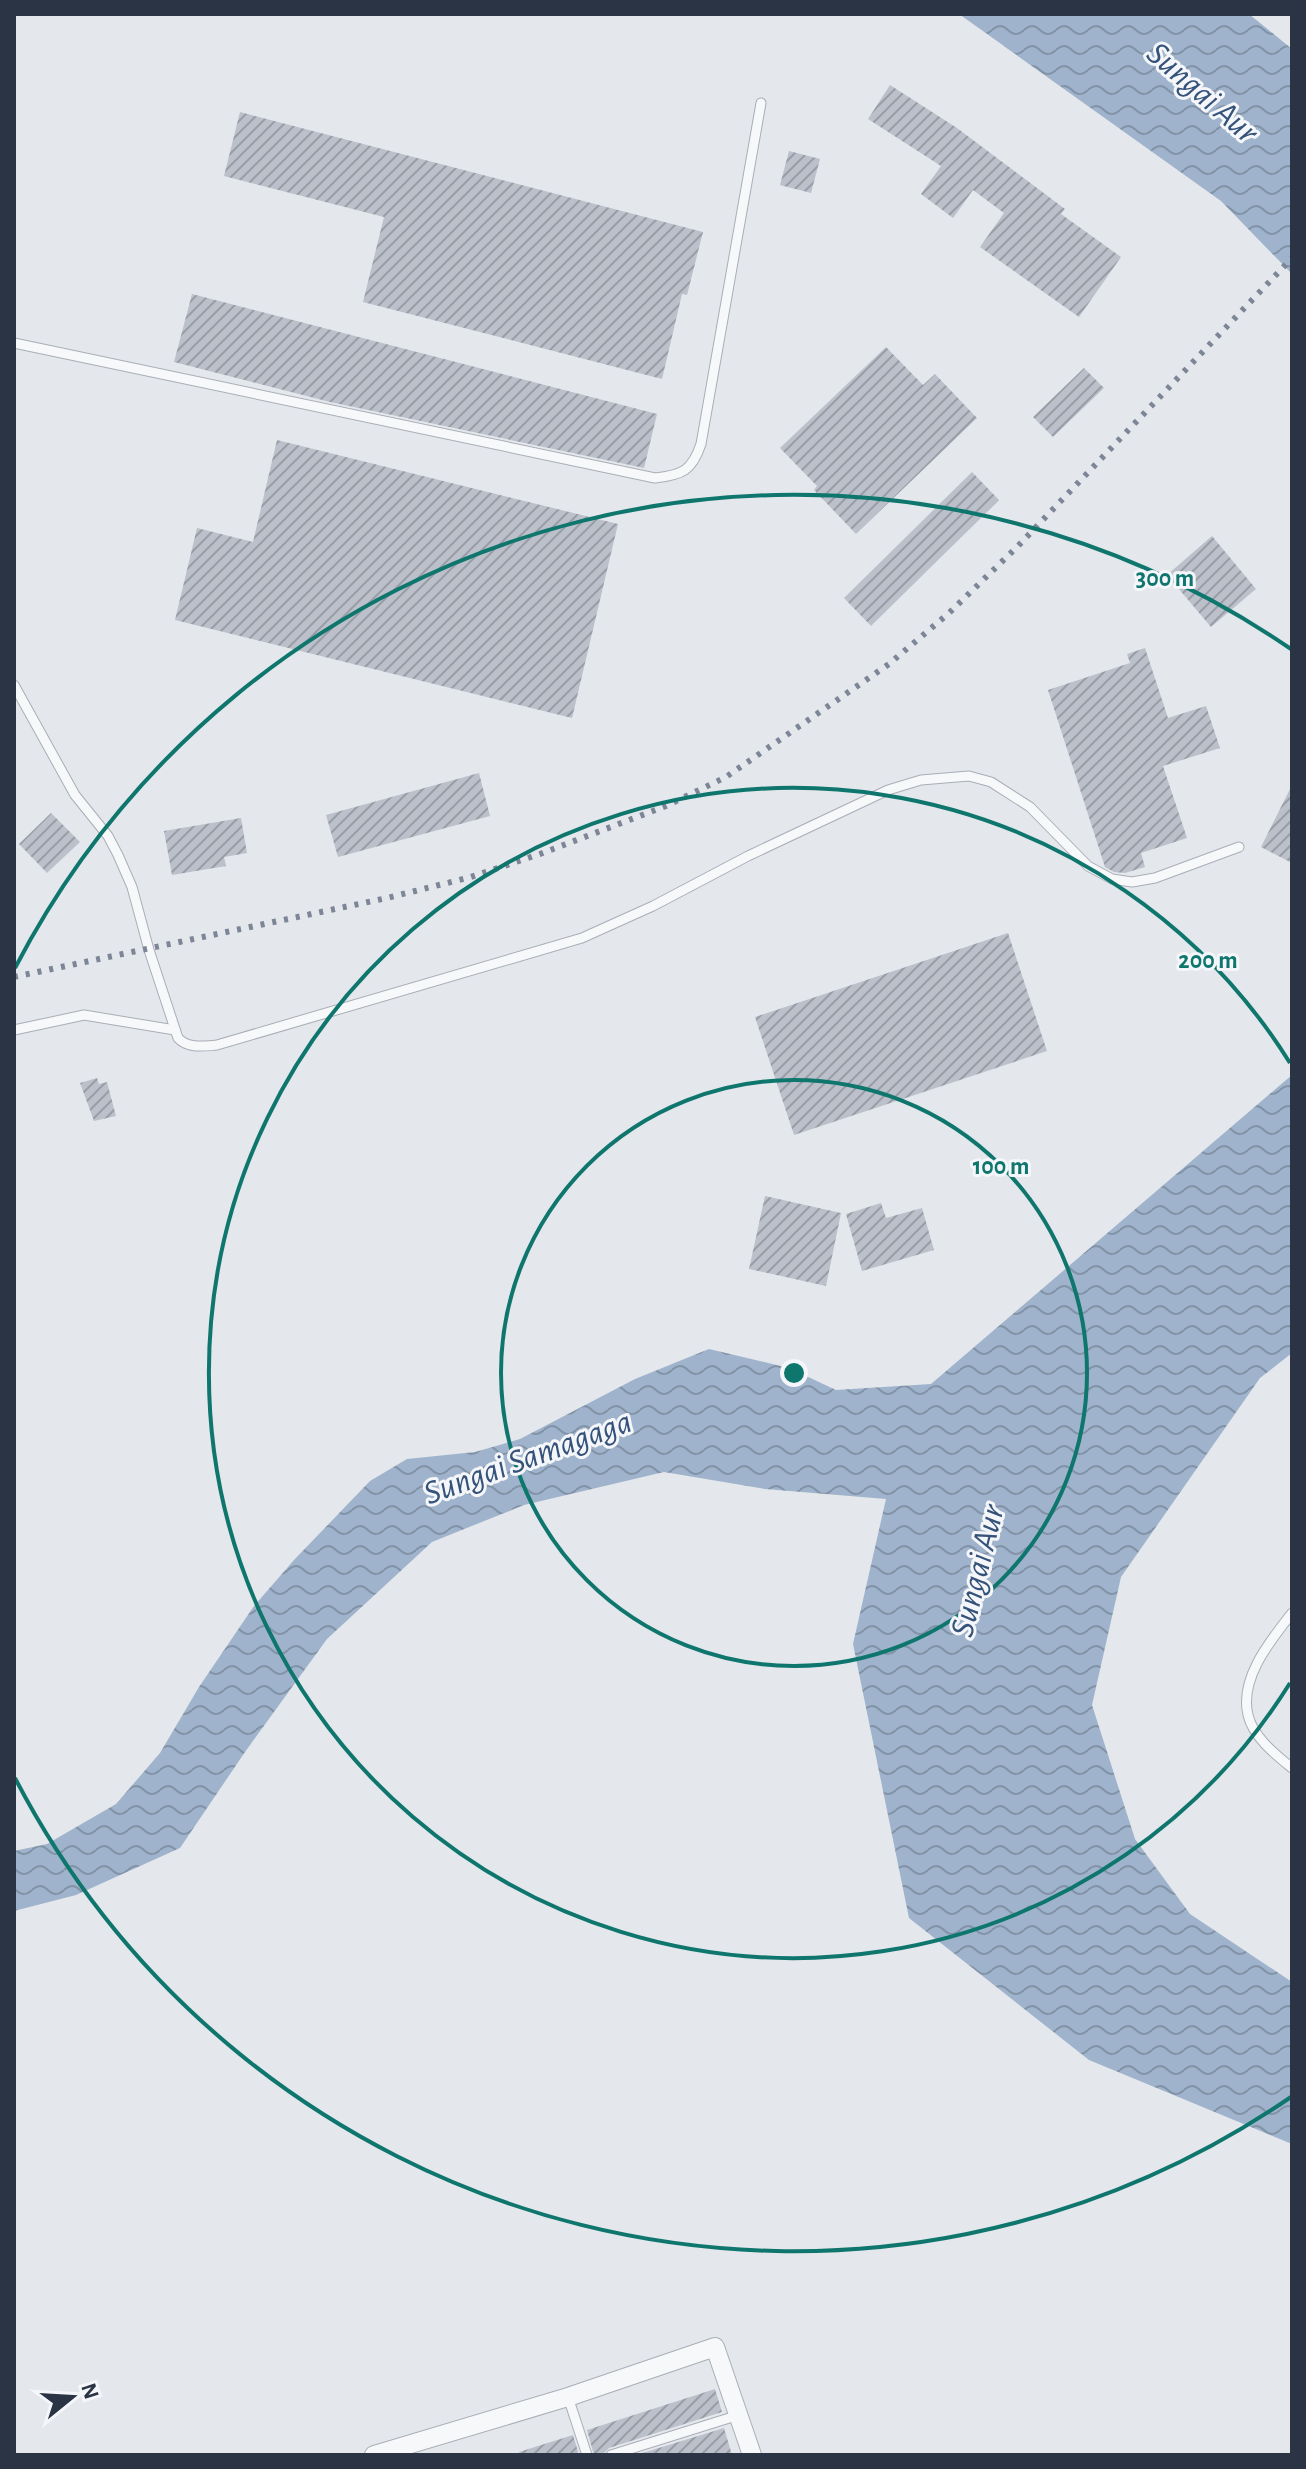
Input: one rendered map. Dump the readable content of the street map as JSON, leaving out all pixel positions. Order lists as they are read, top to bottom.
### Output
{
  "water": ["Sungai Aur", "Sungai Samagaga"],
  "north": "right",
  "rings": ["300 m", "200 m", "100 m"]
}
